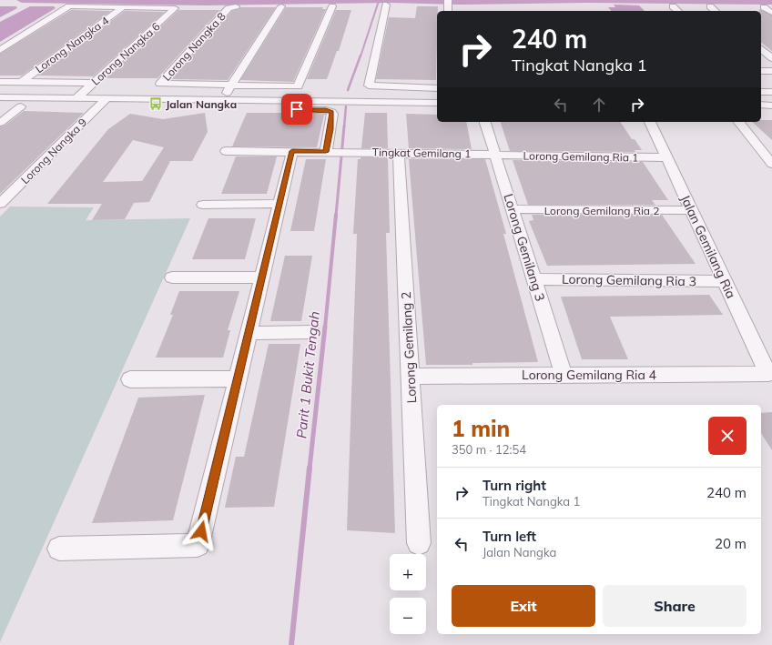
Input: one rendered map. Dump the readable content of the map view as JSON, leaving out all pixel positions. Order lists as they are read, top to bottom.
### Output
{
  "streets": {
    "street": [
      "Lorong Nangka 4",
      "Lorong Nangka 8",
      "Lorong Nangka 6",
      "Lorong Nangka 9",
      "Tingkat Gemilang 1",
      "Lorong Gemilang Ria 1",
      "Lorong Gemilang Ria 2",
      "Jalan Gemilang Ria",
      "Lorong Gemilang 3",
      "Lorong Gemilang Ria 3",
      "Lorong Gemilang 2",
      "Lorong Gemilang Ria 4"
    ]
  },
  "crossings": [
    ["Lorong Nangka 4", "Lorong Nangka 6"],
    ["Tingkat Gemilang 1", "Lorong Gemilang Ria 1"],
    ["Tingkat Gemilang 1", "Lorong Gemilang 3"],
    ["Tingkat Gemilang 1", "Lorong Gemilang 2"],
    ["Lorong Gemilang Ria 1", "Jalan Gemilang Ria"],
    ["Lorong Gemilang Ria 1", "Lorong Gemilang 3"],
    ["Lorong Gemilang Ria 2", "Jalan Gemilang Ria"],
    ["Lorong Gemilang Ria 2", "Lorong Gemilang 3"],
    ["Jalan Gemilang Ria", "Lorong Gemilang Ria 3"],
    ["Jalan Gemilang Ria", "Lorong Gemilang Ria 4"],
    ["Lorong Gemilang 3", "Lorong Gemilang Ria 3"],
    ["Lorong Gemilang 3", "Lorong Gemilang Ria 4"],
    ["Lorong Gemilang 2", "Lorong Gemilang Ria 4"]
  ],
  "water": ["Parit 1 Bukit Tengah"],
  "places": {
    "bus stop": ["Jalan Nangka"]
  },
  "page": {
    "turn": ["240 m", "Tingkat Nangka 1"],
    "heading": ["1 min", "350 m · 12:54"],
    "list": [
      {
        "name": "Turn right",
        "note": "Tingkat Nangka 1",
        "value": "240 m"
      },
      {
        "name": "Turn left",
        "note": "Jalan Nangka",
        "value": "20 m"
      }
    ],
    "map_buttons": ["+", "−"],
    "buttons": ["Exit", "Share"]
  }
}
